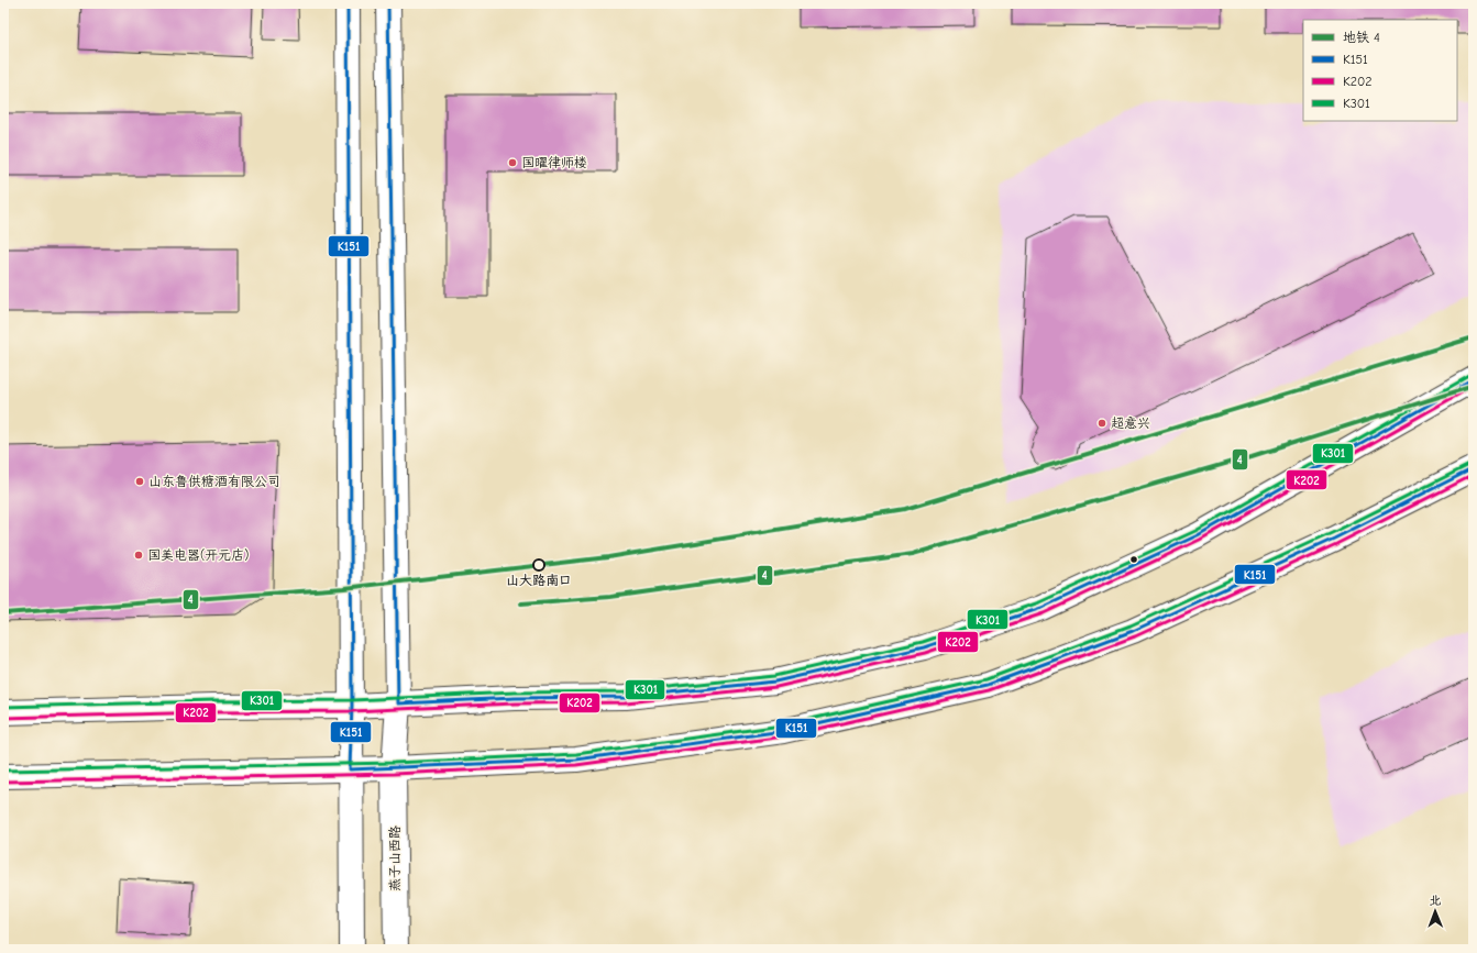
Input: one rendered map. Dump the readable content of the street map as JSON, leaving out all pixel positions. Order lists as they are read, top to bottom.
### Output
{
  "streets": {
    "main road": ["燕子山西路"]
  },
  "places": [
    "国曜律师楼",
    "超意兴",
    "山东鲁供糖酒有限公司",
    "国美电器(开元店)",
    "山大路南口"
  ],
  "lines": [
    "transit line K151",
    "metro line 4",
    "transit line K301",
    "transit line K202"
  ],
  "legend": [
    "地铁 4",
    "K151",
    "K202",
    "K301"
  ],
  "north": "top"
}
